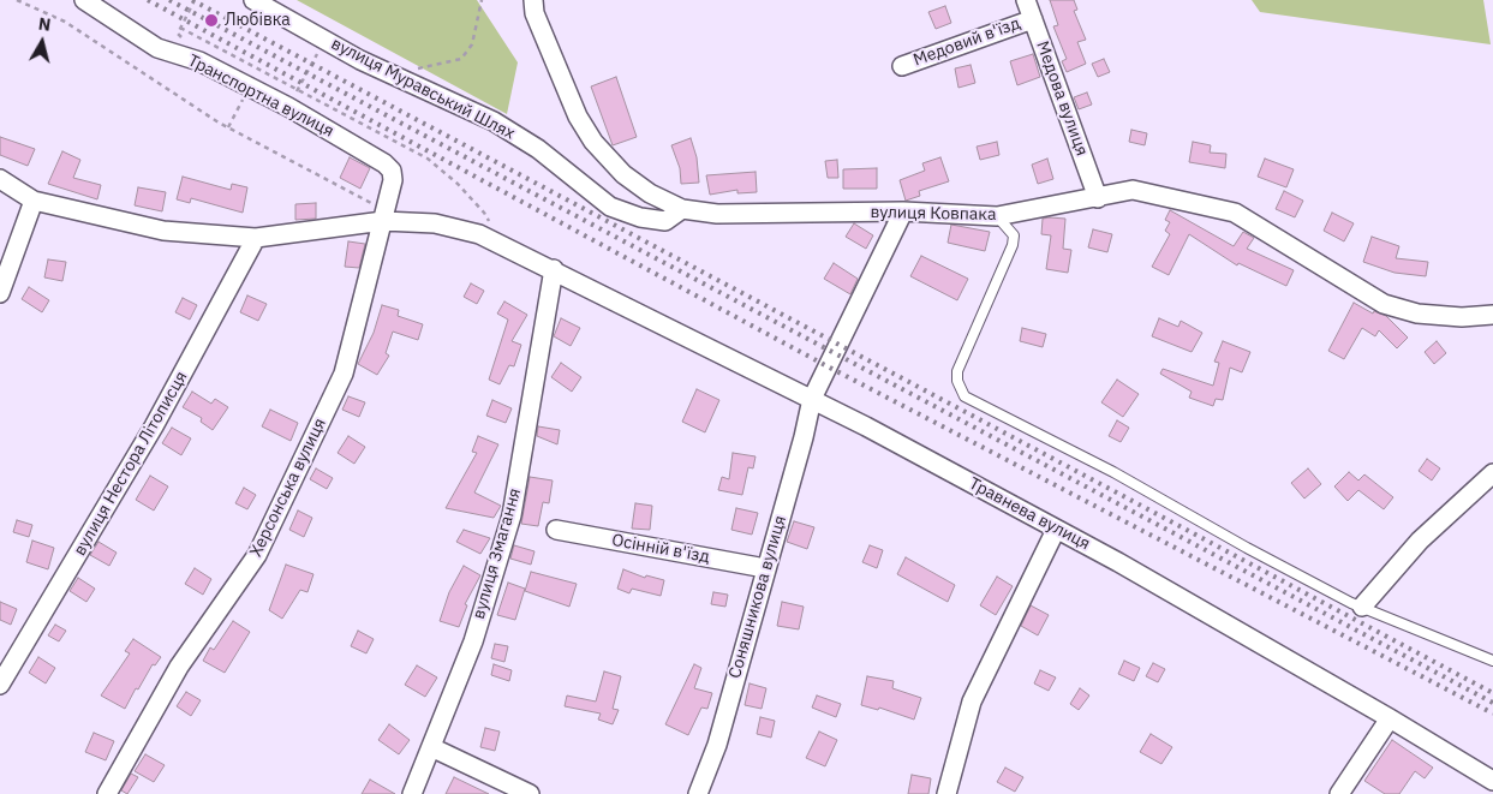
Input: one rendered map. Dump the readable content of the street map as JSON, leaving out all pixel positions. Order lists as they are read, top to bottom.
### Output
{
  "streets": {
    "street": [
      "Медовий в'їзд",
      "вулиця Муравський Шлях",
      "Транспортна вулиця",
      "Медова вулиця",
      "вулиця Ковпака",
      "вулиця Нестора Літописця",
      "Херсонська вулиця",
      "Травнева вулиця",
      "Осінній в'їзд",
      "вулиця Змагання",
      "Соняшникова вулиця"
    ]
  },
  "crossings": [
    ["Медовий в'їзд", "Медова вулиця"],
    ["вулиця Муравський Шлях", "вулиця Ковпака"],
    ["Транспортна вулиця", "Херсонська вулиця"],
    ["Транспортна вулиця", "Травнева вулиця"],
    ["Медова вулиця", "вулиця Ковпака"],
    ["вулиця Ковпака", "Соняшникова вулиця"],
    ["вулиця Нестора Літописця", "Травнева вулиця"],
    ["Херсонська вулиця", "Травнева вулиця"],
    ["Травнева вулиця", "вулиця Змагання"],
    ["Травнева вулиця", "Соняшникова вулиця"],
    ["Осінній в'їзд", "Соняшникова вулиця"]
  ],
  "places": ["Любівка"],
  "north": "top"
}
